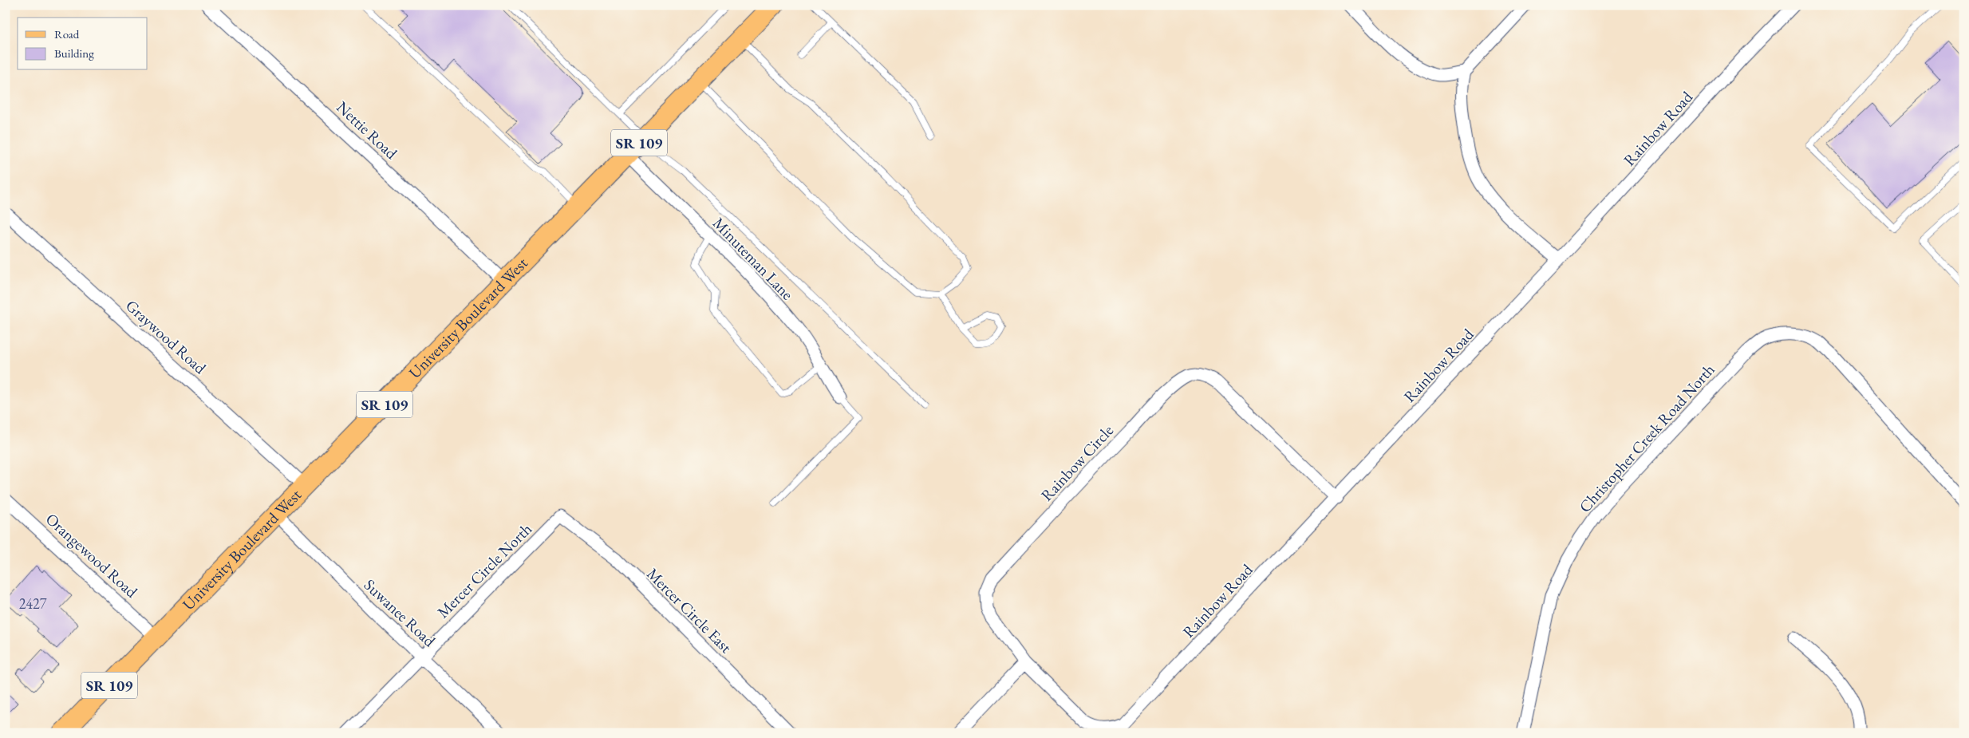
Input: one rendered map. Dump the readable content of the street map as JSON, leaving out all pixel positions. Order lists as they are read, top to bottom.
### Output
{
  "streets": {
    "main road": ["SR 109", "University Boulevard West"],
    "street": [
      "Rainbow Road",
      "Nettie Road",
      "Minuteman Lane",
      "Graywood Road",
      "Christopher Creek Road North",
      "Rainbow Circle",
      "Orangewood Road",
      "Mercer Circle North",
      "Mercer Circle East",
      "Suwanee Road"
    ]
  },
  "crossings": [
    ["Rainbow Road", "Rainbow Circle"],
    ["Nettie Road", "University Boulevard West"],
    ["Minuteman Lane", "University Boulevard West"],
    ["University Boulevard West", "Graywood Road"],
    ["University Boulevard West", "Orangewood Road"],
    ["University Boulevard West", "Suwanee Road"],
    ["Mercer Circle North", "Mercer Circle East"],
    ["Mercer Circle North", "Suwanee Road"]
  ],
  "house_numbers": ["2427"],
  "legend": ["Road", "Building"]
}
